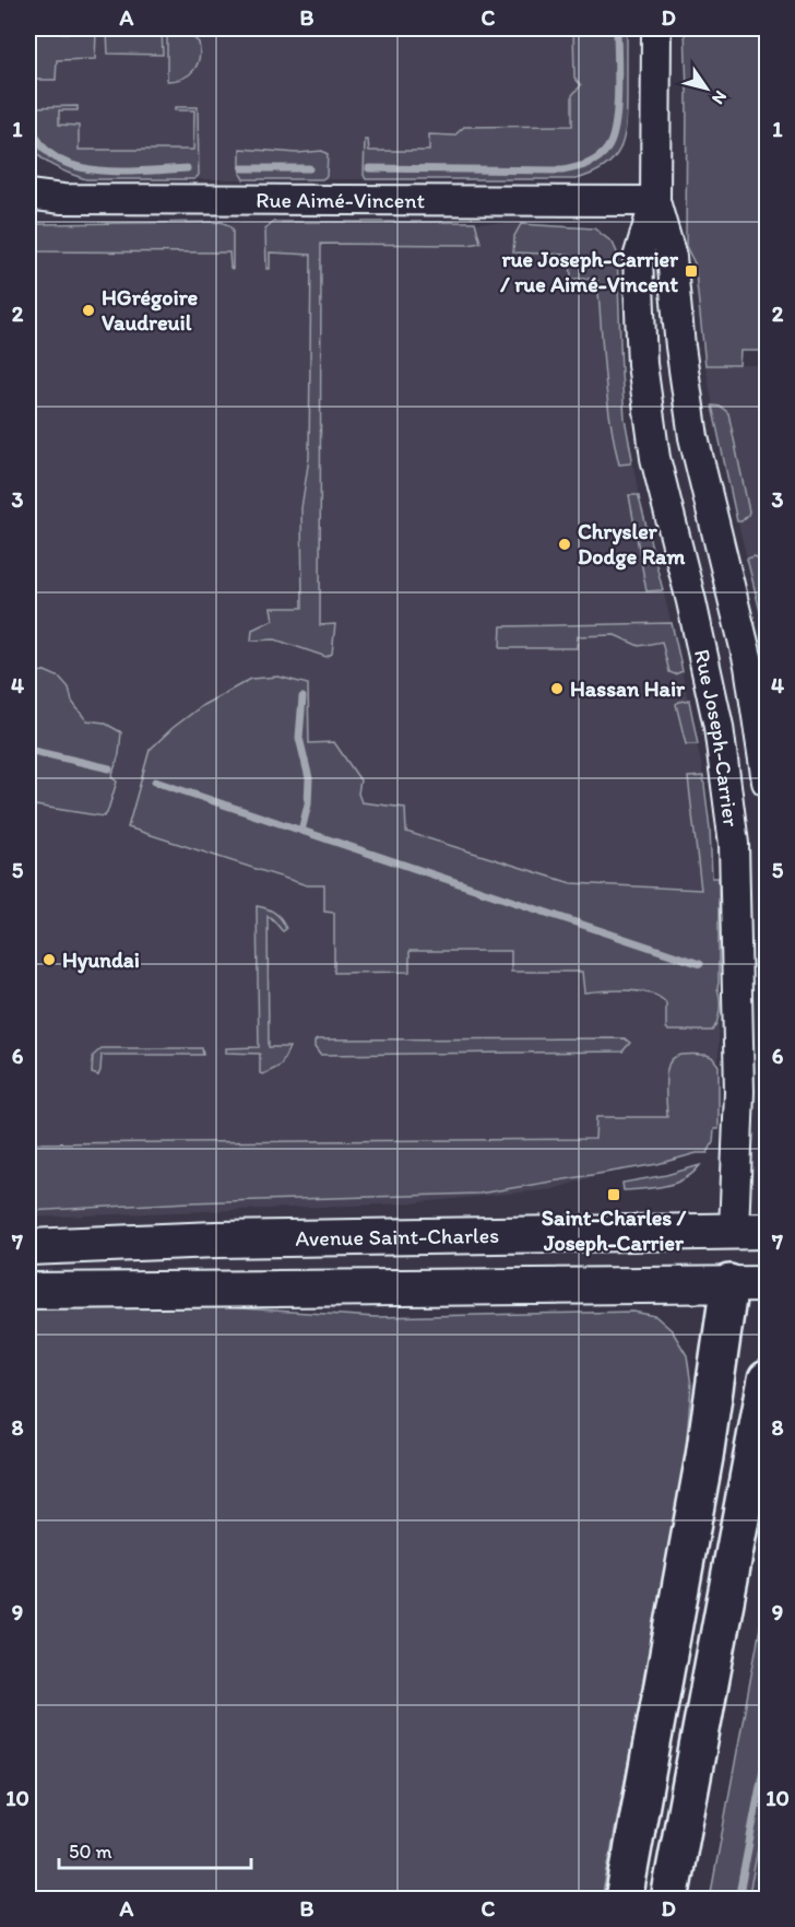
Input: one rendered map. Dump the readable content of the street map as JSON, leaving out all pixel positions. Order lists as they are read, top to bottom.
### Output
{
  "streets": {
    "main road": ["Rue Joseph-Carrier", "Avenue Saint-Charles"],
    "street": ["Rue Aimé-Vincent"]
  },
  "crossings": [
    ["Rue Aimé-Vincent", "Rue Joseph-Carrier"],
    ["Rue Joseph-Carrier", "Avenue Saint-Charles"]
  ],
  "places": {
    "transit": ["rue Joseph-Carrier / rue Aimé-Vincent", "Saint-Charles / Joseph-Carrier"],
    "other": [
      "HGrégoire Vaudreuil",
      "Chrysler Dodge Ram",
      "Hassan Hair",
      "Hyundai"
    ]
  },
  "scale_bar": "50 m",
  "north": "bottom right",
  "grid": {
    "columns": [
      "A",
      "B",
      "C",
      "D"
    ],
    "rows": [
      "1",
      "2",
      "3",
      "4",
      "5",
      "6",
      "7",
      "8",
      "9",
      "10"
    ]
  }
}
